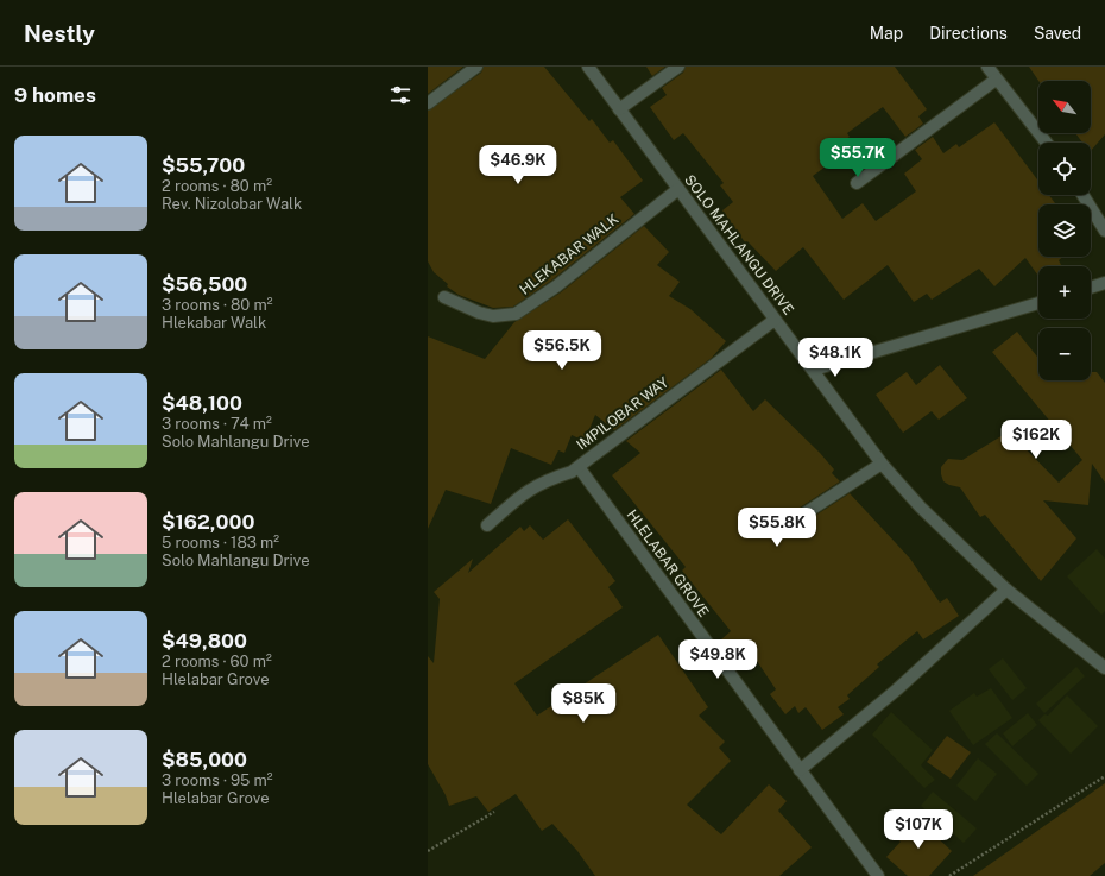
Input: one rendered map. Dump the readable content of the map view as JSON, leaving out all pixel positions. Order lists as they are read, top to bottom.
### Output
{
  "streets": {
    "street": [
      "SOLO MAHLANGU DRIVE",
      "HLEKABAR WALK",
      "IMPILOBAR WAY",
      "HLELABAR GROVE"
    ]
  },
  "crossings": [
    ["SOLO MAHLANGU DRIVE", "HLEKABAR WALK"],
    ["SOLO MAHLANGU DRIVE", "IMPILOBAR WAY"],
    ["IMPILOBAR WAY", "HLELABAR GROVE"]
  ],
  "north": "top left",
  "page": {
    "header": "Nestly",
    "nav": ["Map", "Directions", "Saved"],
    "heading": "9 homes",
    "map_buttons": ["+", "−"],
    "list": [
      {
        "name": "$55,700",
        "note": "2 rooms · 80 m² · Rev. Nizolobar Walk"
      },
      {
        "name": "$56,500",
        "note": "3 rooms · 80 m² · Hlekabar Walk"
      },
      {
        "name": "$48,100",
        "note": "3 rooms · 74 m² · Solo Mahlangu Drive"
      },
      {
        "name": "$162,000",
        "note": "5 rooms · 183 m² · Solo Mahlangu Drive"
      },
      {
        "name": "$49,800",
        "note": "2 rooms · 60 m² · Hlelabar Grove"
      },
      {
        "name": "$85,000",
        "note": "3 rooms · 95 m² · Hlelabar Grove"
      }
    ],
    "price": [
      "$55.7K",
      "$46.9K",
      "$56.5K",
      "$48.1K",
      "$162K",
      "$55.8K",
      "$49.8K",
      "$85K",
      "$107K"
    ]
  }
}
